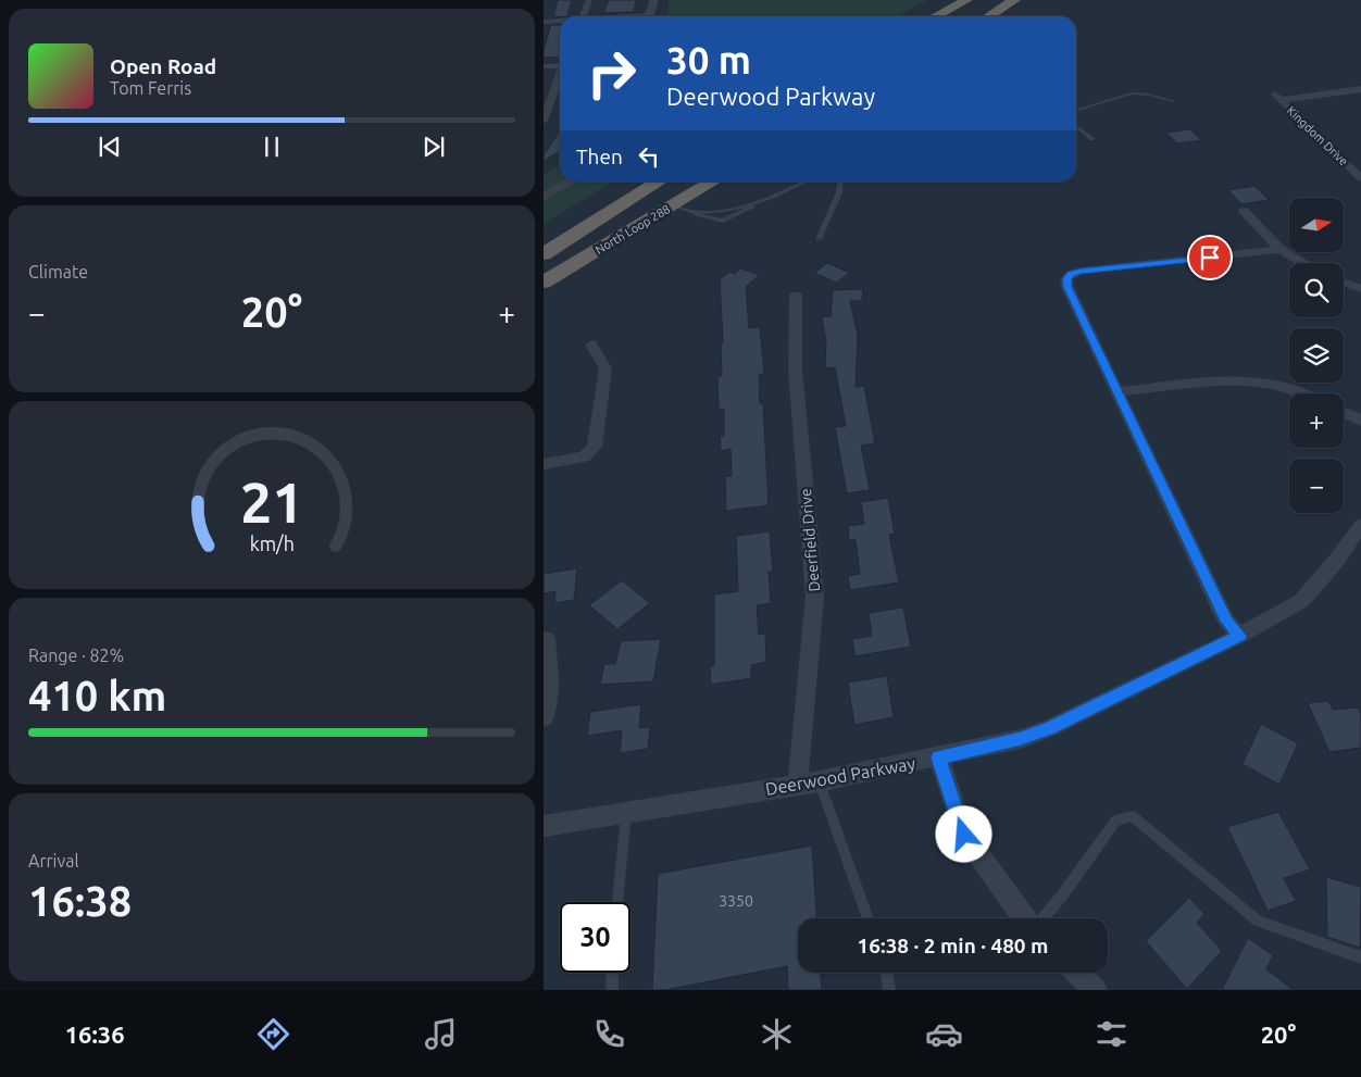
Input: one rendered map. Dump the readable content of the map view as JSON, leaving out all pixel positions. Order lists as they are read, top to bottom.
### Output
{
  "streets": {
    "highway": ["North Loop 288"],
    "street": ["Kingdom Drive", "Deerfield Drive", "Deerwood Parkway"]
  },
  "crossings": [
    ["Deerfield Drive", "Deerwood Parkway"]
  ],
  "house_numbers": ["3350"],
  "north": "right",
  "page": {
    "turn": ["30 m", "Deerwood Parkway"],
    "song": ["Open Road", "Tom Ferris"],
    "then": "Then",
    "map_buttons": ["+", "−"],
    "tile": [
      "Climate",
      ["Range · 82%", "410 km"],
      ["Arrival", "16:38"]
    ],
    "heat": ["−", "20°", "+"],
    "limit": "30",
    "trip": "16:38 · 2 min · 480 m",
    "tabs": ["16:36", "20°"],
    "gauge": ["21", "km/h"]
  }
}
